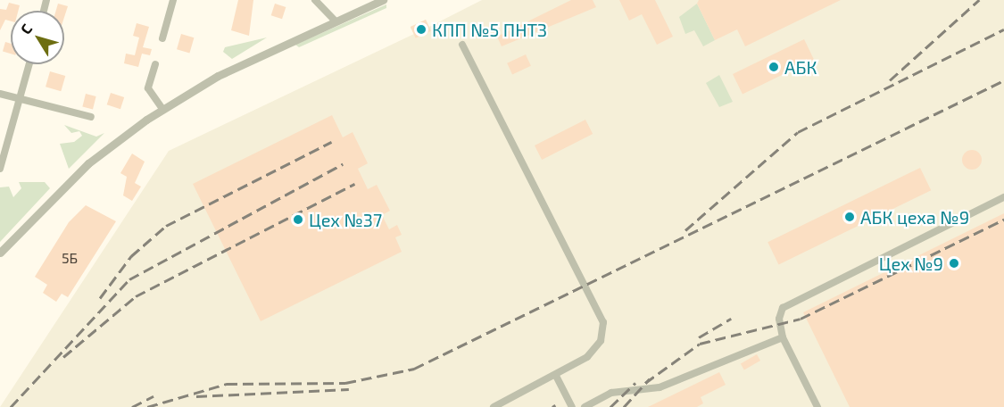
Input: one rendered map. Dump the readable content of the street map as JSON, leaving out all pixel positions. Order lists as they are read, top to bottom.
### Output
{
  "places": [
    "КПП №5 ПНТЗ",
    "АБК",
    "АБК цеха №9",
    "Цех №37",
    "Цех №9"
  ],
  "house_numbers": ["5Б"],
  "north": "top left"
}
